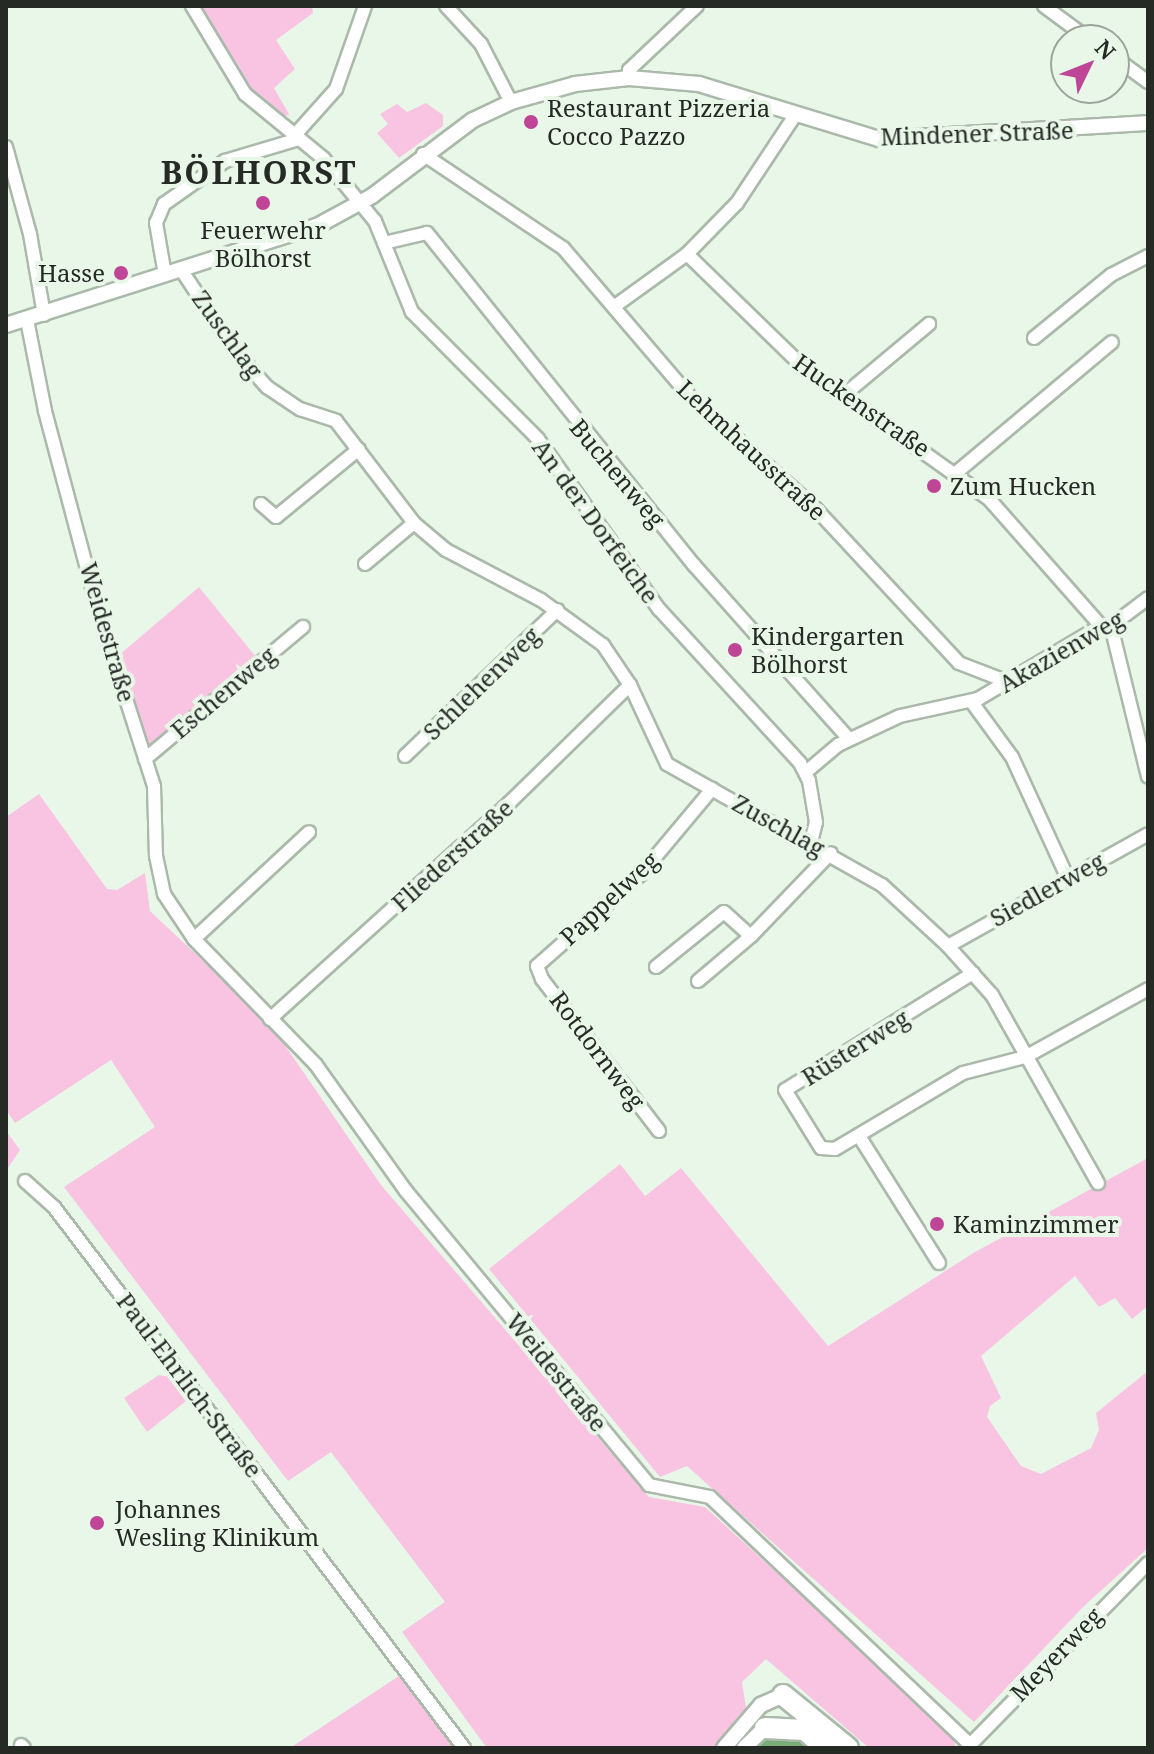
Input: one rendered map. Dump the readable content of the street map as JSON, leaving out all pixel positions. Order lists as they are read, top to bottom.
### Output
{
  "streets": {
    "street": [
      "Mindener Straße",
      "Zuschlag",
      "Huckenstraße",
      "Lehmhausstraße",
      "Buchenweg",
      "An der Dorfeiche",
      "Weidestraße",
      "Akazienweg",
      "Schlehenweg",
      "Eschenweg",
      "Fliederstraße",
      "Siedlerweg",
      "Pappelweg",
      "Rüsterweg",
      "Rotdornweg",
      "Paul-Ehrlich-Straße",
      "Meyerweg"
    ]
  },
  "crossings": [
    ["Mindener Straße", "Zuschlag"],
    ["Mindener Straße", "Lehmhausstraße"],
    ["Mindener Straße", "An der Dorfeiche"],
    ["Mindener Straße", "Weidestraße"],
    ["Zuschlag", "Schlehenweg"],
    ["Zuschlag", "Fliederstraße"],
    ["Zuschlag", "Siedlerweg"],
    ["Zuschlag", "Pappelweg"],
    ["Zuschlag", "Rüsterweg"],
    ["Huckenstraße", "Akazienweg"],
    ["Lehmhausstraße", "Akazienweg"],
    ["Buchenweg", "An der Dorfeiche"],
    ["Buchenweg", "Akazienweg"],
    ["An der Dorfeiche", "Akazienweg"],
    ["Weidestraße", "Eschenweg"],
    ["Weidestraße", "Fliederstraße"],
    ["Weidestraße", "Meyerweg"],
    ["Pappelweg", "Rotdornweg"]
  ],
  "districts": ["BÖLHORST"],
  "places": [
    "Restaurant Pizzeria Cocco Pazzo",
    "Feuerwehr Bölhorst",
    "Hasse",
    "Zum Hucken",
    "Kindergarten Bölhorst",
    "Kaminzimmer",
    "Johannes Wesling Klinikum"
  ],
  "north": "top right"
}
